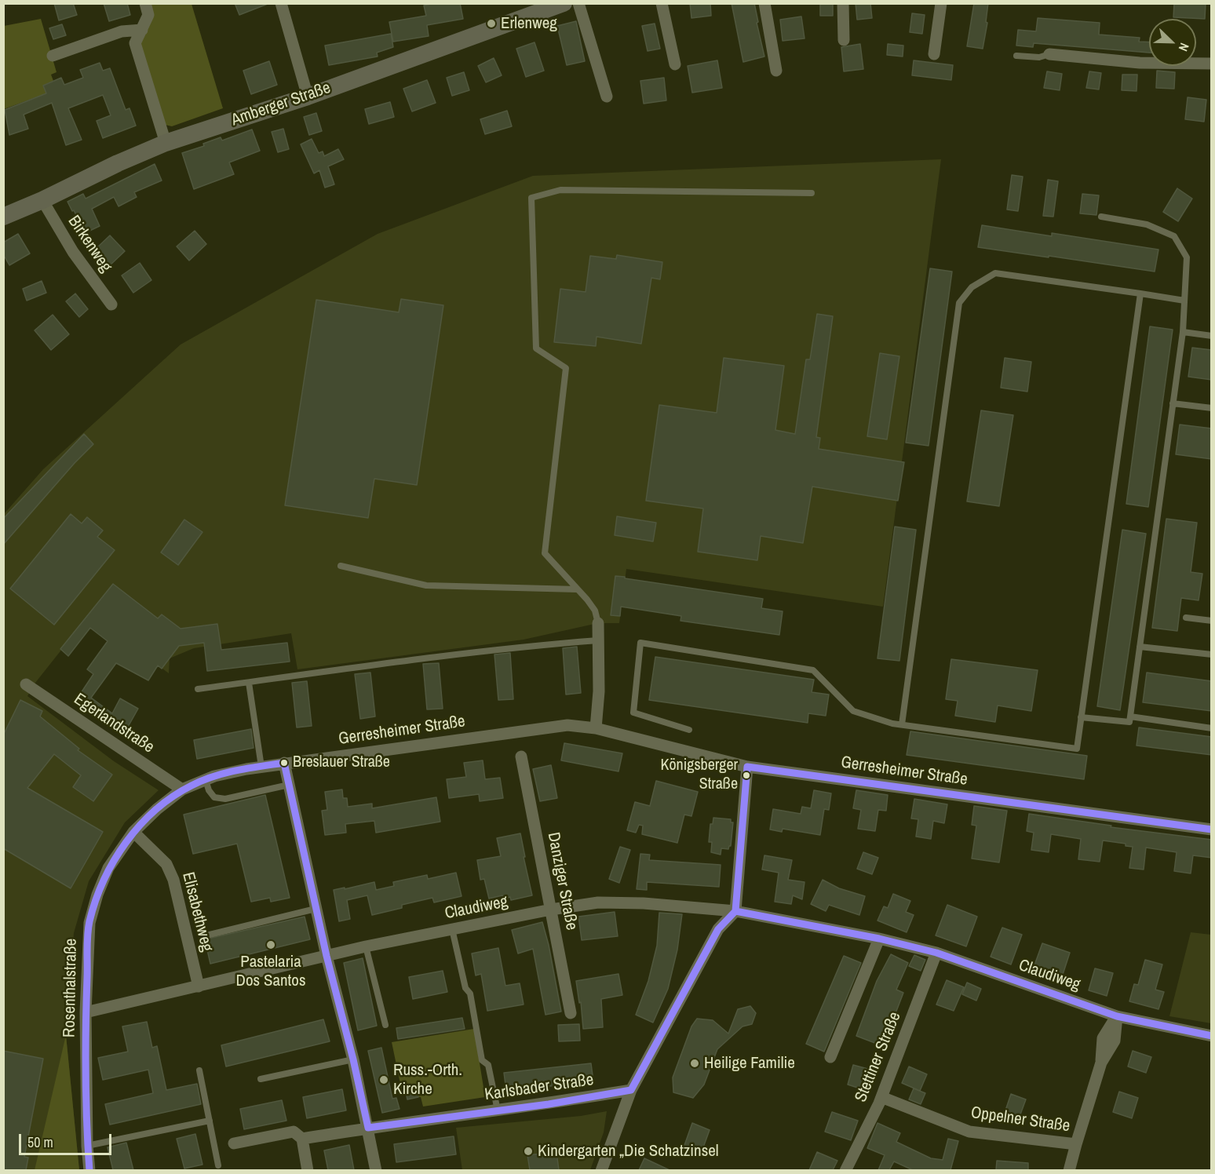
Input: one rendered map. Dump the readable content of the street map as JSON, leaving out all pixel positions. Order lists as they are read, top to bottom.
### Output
{
  "streets": {
    "street": [
      "Amberger Straße",
      "Birkenweg",
      "Egerlandstraße",
      "Gerresheimer Straße",
      "Danziger Straße",
      "Claudiweg",
      "Elisabethweg",
      "Rosenthalstraße",
      "Stettiner Straße",
      "Karlsbader Straße",
      "Oppelner Straße"
    ]
  },
  "crossings": [
    ["Amberger Straße", "Birkenweg"],
    ["Egerlandstraße", "Rosenthalstraße"],
    ["Gerresheimer Straße", "Rosenthalstraße"],
    ["Danziger Straße", "Claudiweg"],
    ["Claudiweg", "Elisabethweg"],
    ["Claudiweg", "Rosenthalstraße"],
    ["Claudiweg", "Stettiner Straße"],
    ["Claudiweg", "Oppelner Straße"],
    ["Elisabethweg", "Rosenthalstraße"],
    ["Stettiner Straße", "Oppelner Straße"]
  ],
  "places": [
    "Erlenweg",
    "Breslauer Straße",
    "Königsberger Straße",
    "Pastelaria Dos Santos",
    "Heilige Familie",
    "Russ.-Orth. Kirche",
    "Kindergarten „Die Schatzinsel"
  ],
  "scale_bar": "50 m",
  "north": "bottom right"
}
